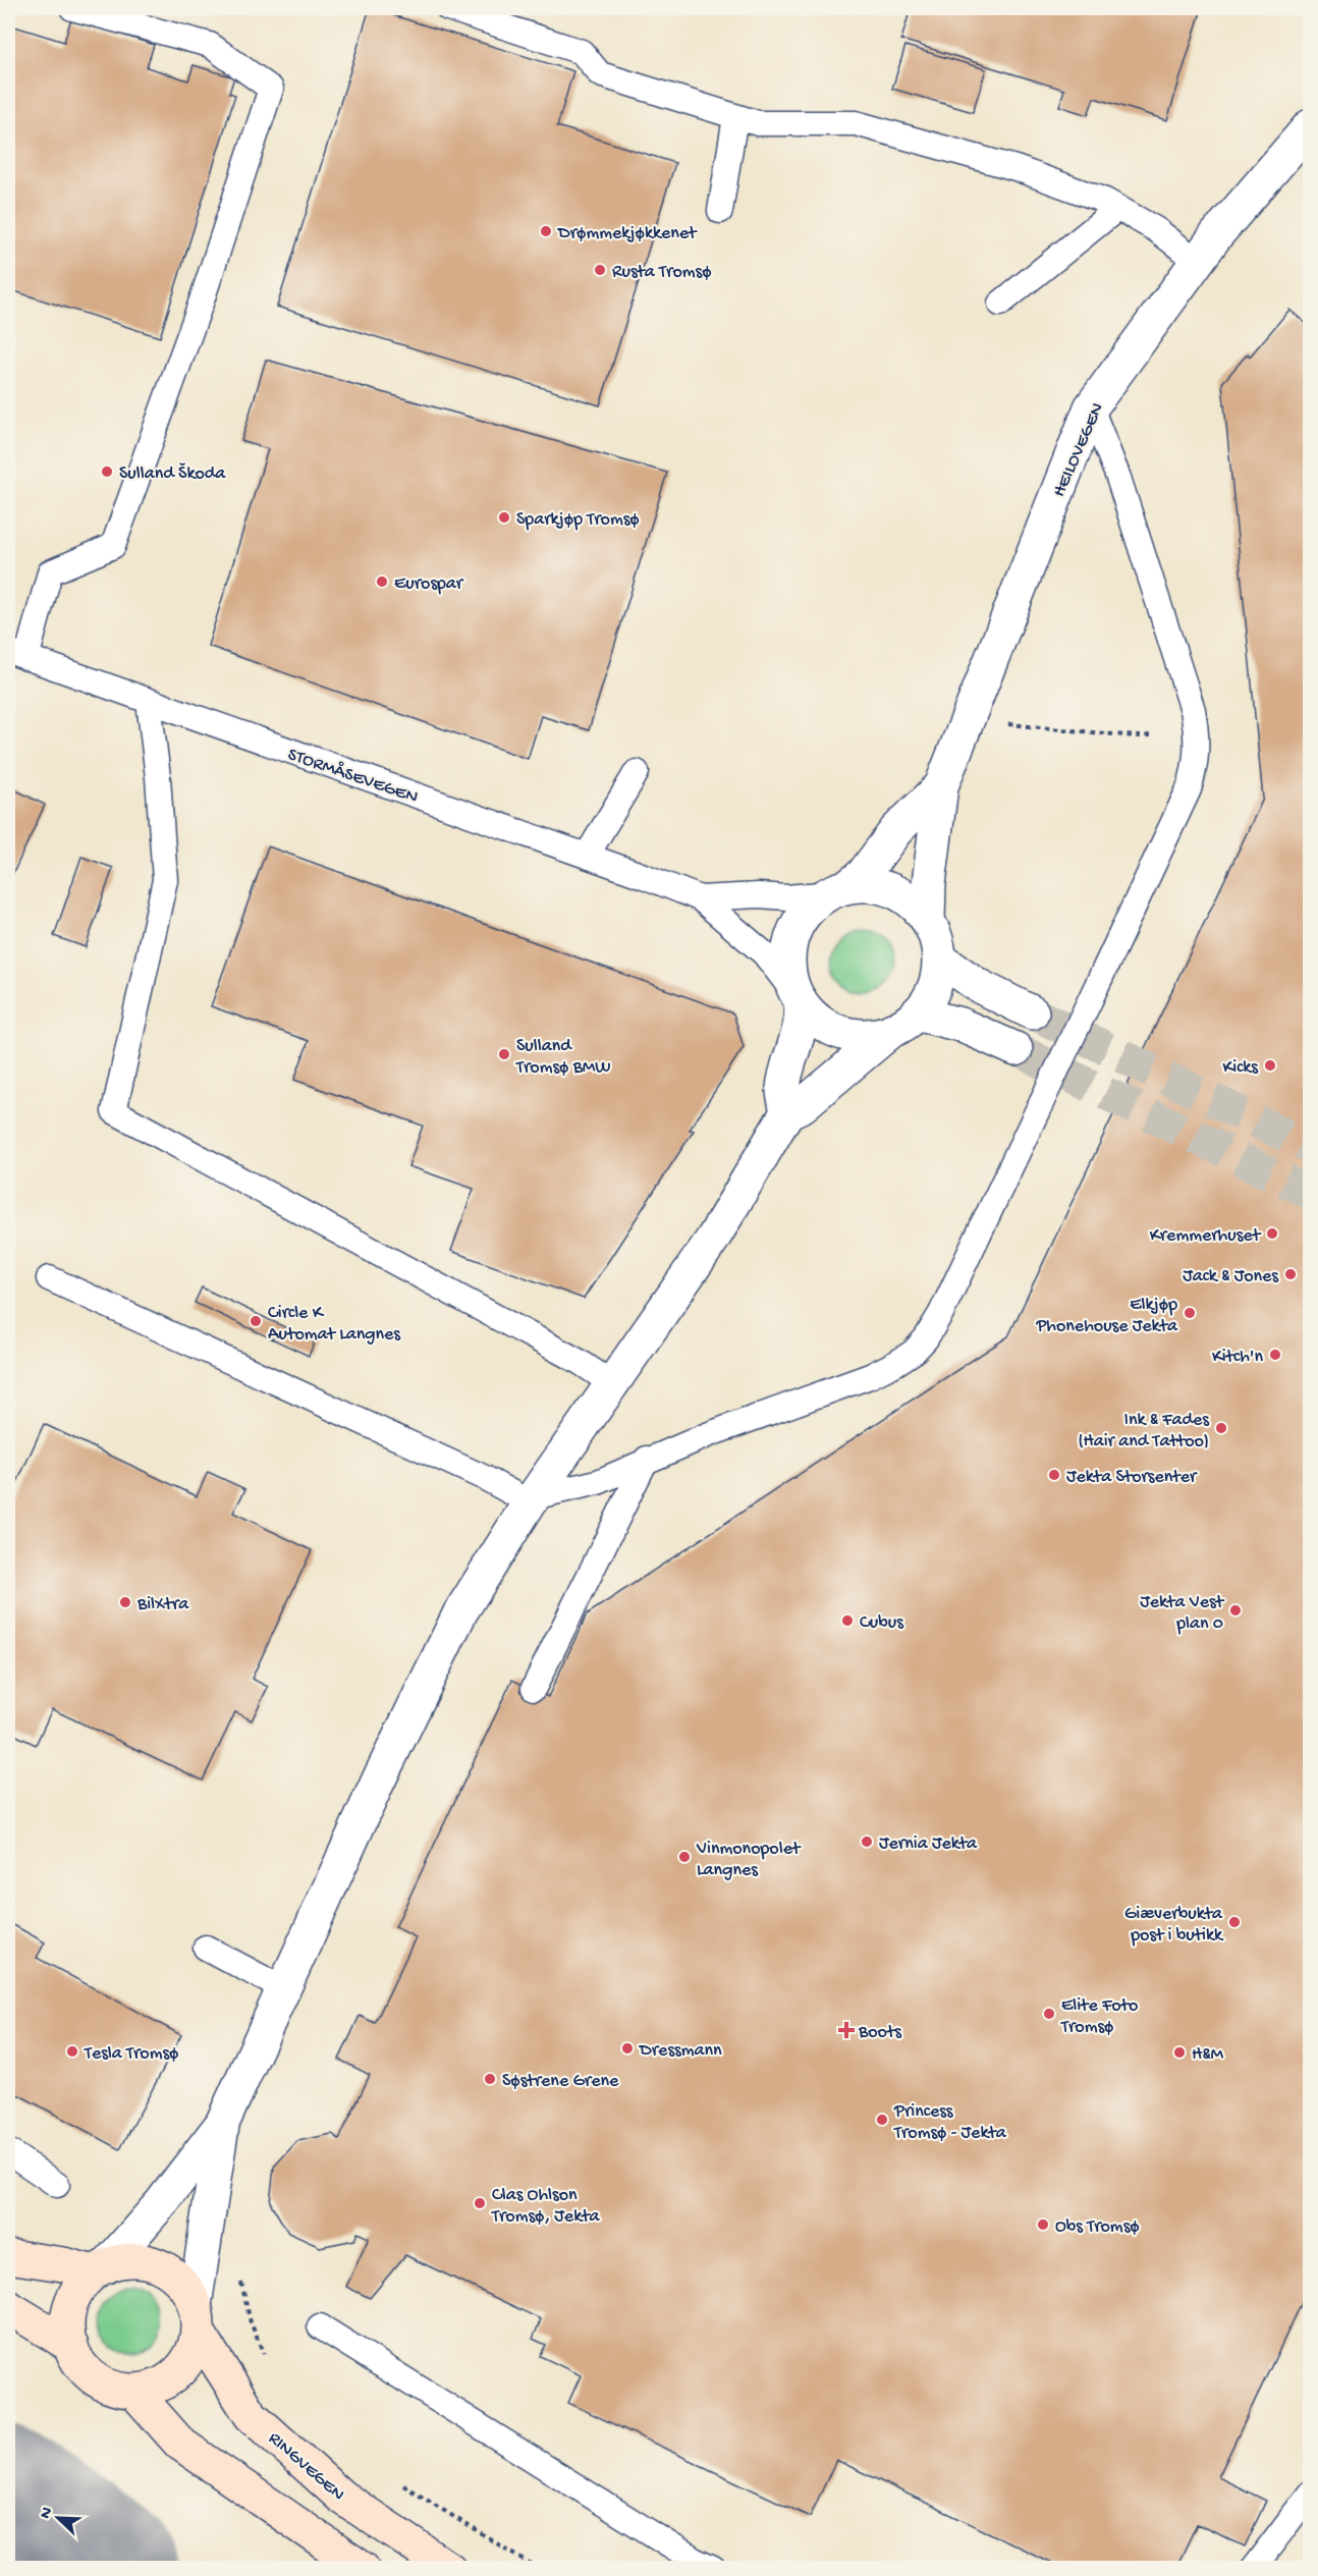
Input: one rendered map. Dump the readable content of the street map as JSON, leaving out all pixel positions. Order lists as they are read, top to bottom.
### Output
{
  "streets": {
    "street": ["HEILOVEGEN", "RINGVEGEN"],
    "lane": ["STORMÅSEVEGEN"]
  },
  "places": {
    "other": [
      "Drømmekjøkkenet",
      "Rusta Tromsø",
      "Sulland Škoda",
      "Sparkjøp Tromsø",
      "Eurospar",
      "Sulland Tromsø BMW",
      "Kicks",
      "Kremmerhuset",
      "Jack & Jones",
      "Elkjøp Phonehouse Jekta",
      "Circle K Automat Langnes",
      "Kitch'n",
      "Ink & Fades (Hair and Tattoo)",
      "Jekta Storsenter",
      "BilXtra",
      "Jekta Vest plan 0",
      "Cubus",
      "Jernia Jekta",
      "Vinmonopolet Langnes",
      "Giæverbukta post i butikk",
      "Elite Foto Tromsø",
      "Dressmann",
      "Tesla Tromsø",
      "H&M",
      "Søstrene Grene",
      "Princess Tromsø - Jekta",
      "Clas Ohlson Tromsø, Jekta",
      "Obs Tromsø"
    ],
    "health": ["Boots"]
  },
  "north": "top left"
}
